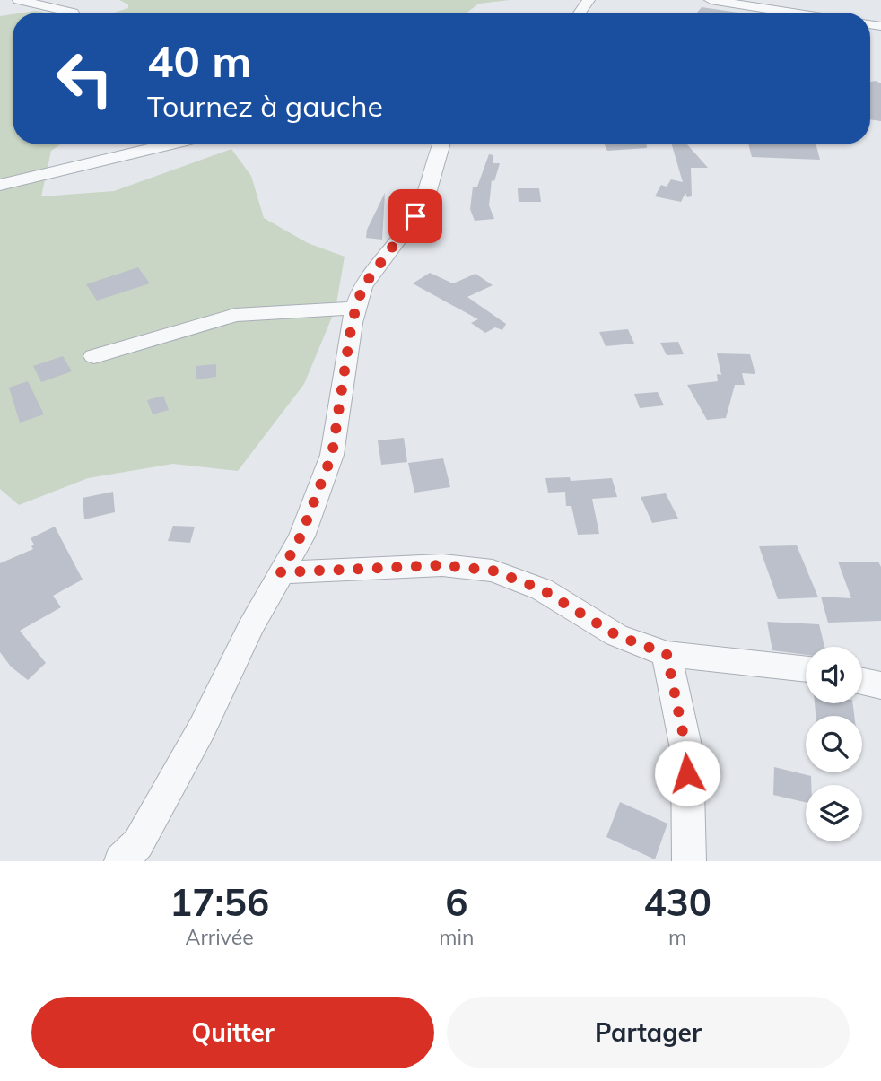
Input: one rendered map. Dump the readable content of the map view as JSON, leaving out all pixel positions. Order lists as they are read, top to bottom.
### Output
{
  "page": {
    "turn": ["40 m", "Tournez à gauche"],
    "eta": [
      "17:56",
      "Arrivée",
      "6",
      "min",
      "430",
      "m"
    ],
    "buttons": ["Quitter", "Partager"]
  }
}
